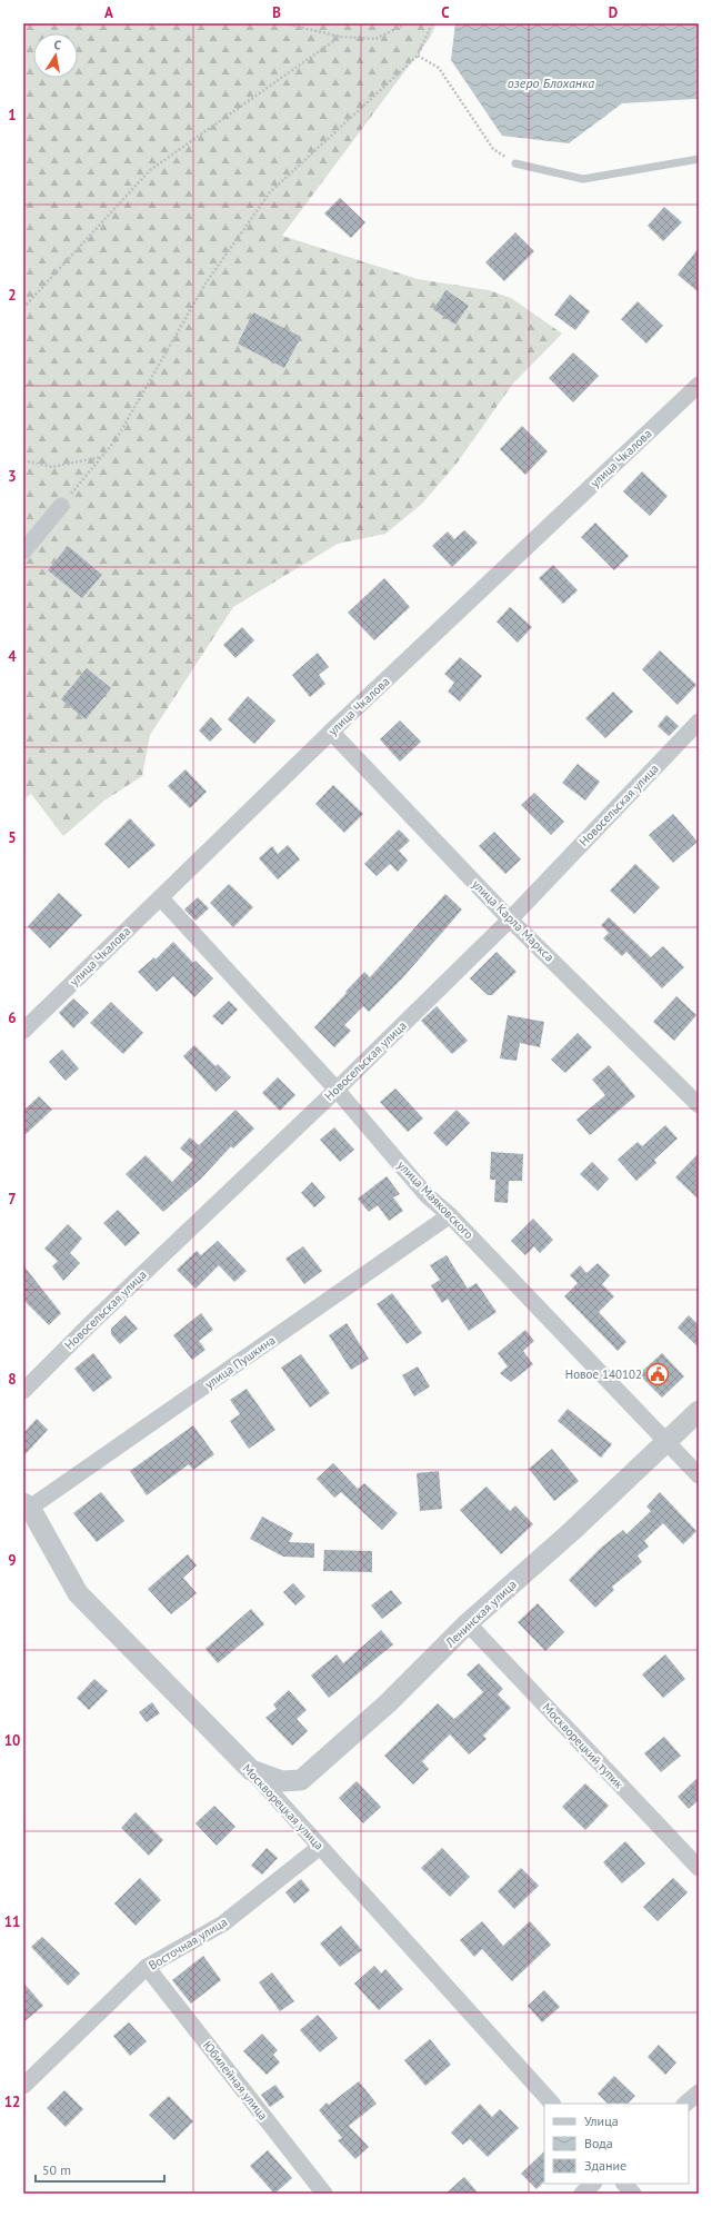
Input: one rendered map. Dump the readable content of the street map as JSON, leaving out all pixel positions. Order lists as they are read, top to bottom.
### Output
{
  "streets": {
    "street": [
      "улица Чкалова",
      "Новосельская улица",
      "улица Карла Маркса",
      "улица Маяковского",
      "улица Пушкина",
      "Ленинская улица",
      "Москворецкий тупик",
      "Москворецкая улица",
      "Восточная улица",
      "Юбилейная улица"
    ]
  },
  "crossings": [
    ["улица Чкалова", "улица Карла Маркса"],
    ["улица Чкалова", "улица Маяковского"],
    ["Новосельская улица", "улица Карла Маркса"],
    ["Новосельская улица", "улица Маяковского"],
    ["улица Маяковского", "улица Пушкина"],
    ["улица Маяковского", "Ленинская улица"],
    ["улица Пушкина", "Москворецкая улица"],
    ["Ленинская улица", "Москворецкий тупик"],
    ["Ленинская улица", "Москворецкая улица"],
    ["Москворецкая улица", "Восточная улица"],
    ["Восточная улица", "Юбилейная улица"]
  ],
  "water": ["озеро Блоханка"],
  "places": {
    "public building": ["Новое 140102"]
  },
  "legend": ["Улица", "Вода", "Здание"],
  "scale_bar": "50 m",
  "north": "top",
  "grid": {
    "columns": [
      "A",
      "B",
      "C",
      "D"
    ],
    "rows": [
      "1",
      "2",
      "3",
      "4",
      "5",
      "6",
      "7",
      "8",
      "9",
      "10",
      "11",
      "12"
    ]
  }
}
